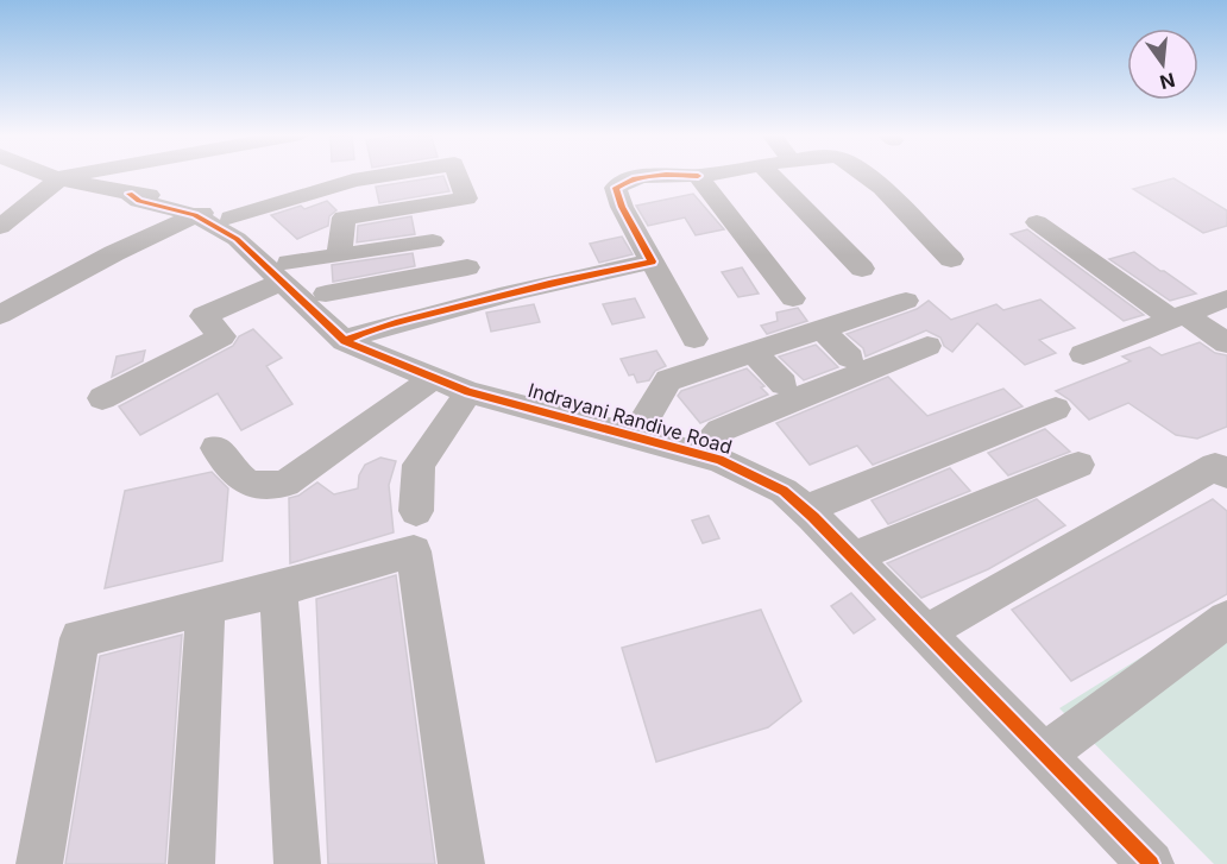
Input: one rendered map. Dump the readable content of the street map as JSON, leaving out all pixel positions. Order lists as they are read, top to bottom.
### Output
{
  "streets": {
    "street": ["Indrayani Randive Road"]
  },
  "north": "bottom"
}
